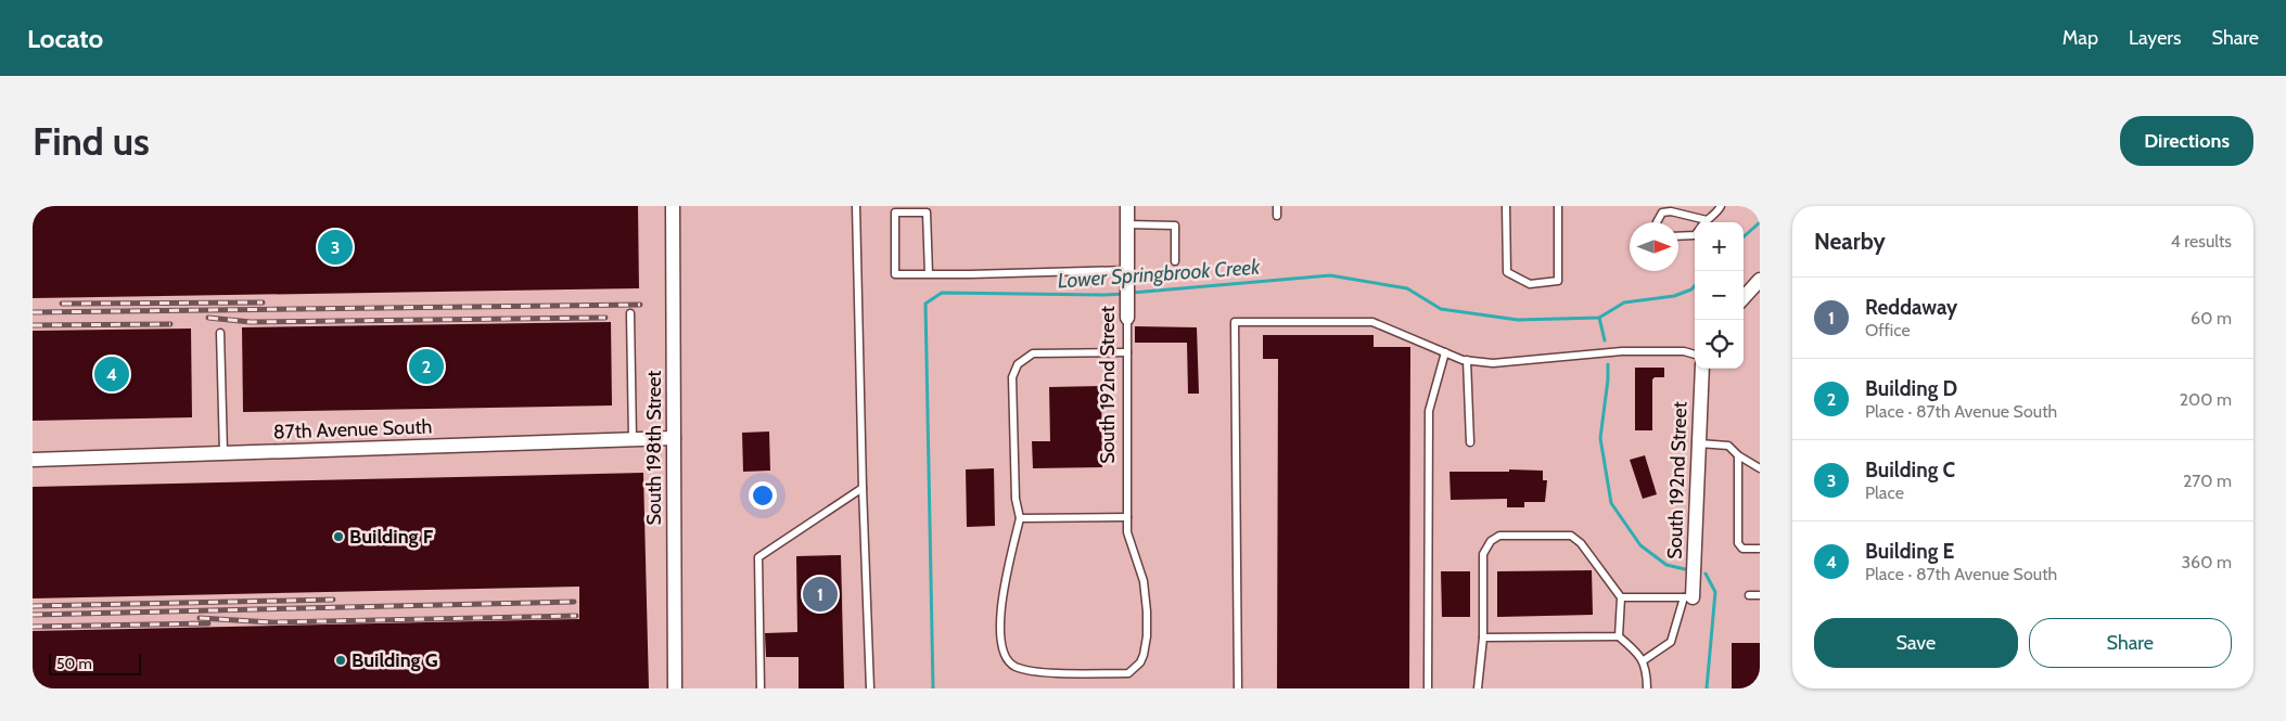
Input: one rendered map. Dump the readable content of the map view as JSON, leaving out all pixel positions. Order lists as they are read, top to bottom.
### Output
{
  "streets": {
    "street": ["South 192nd Street", "87th Avenue South", "South 198th Street"]
  },
  "crossings": [
    ["87th Avenue South", "South 198th Street"]
  ],
  "water": ["Lower Springbrook Creek"],
  "places": ["Building F", "Building G"],
  "scale_bar": "50 m",
  "north": "right",
  "page": {
    "header": "Locato",
    "nav": ["Map", "Layers", "Share"],
    "buttons": [
      "Directions",
      ["Save", "Share"]
    ],
    "title": "Find us",
    "heading": ["Nearby", "4 results"],
    "map_buttons": ["+", "−"],
    "pins": [
      "3",
      "2",
      "4",
      "1"
    ],
    "list": [
      {
        "mark": "1",
        "name": "Reddaway",
        "note": "Office",
        "value": "60 m"
      },
      {
        "mark": "2",
        "name": "Building D",
        "note": "Place · 87th Avenue South",
        "value": "200 m"
      },
      {
        "mark": "3",
        "name": "Building C",
        "note": "Place",
        "value": "270 m"
      },
      {
        "mark": "4",
        "name": "Building E",
        "note": "Place · 87th Avenue South",
        "value": "360 m"
      }
    ],
    "scale": "50 m"
  }
}
